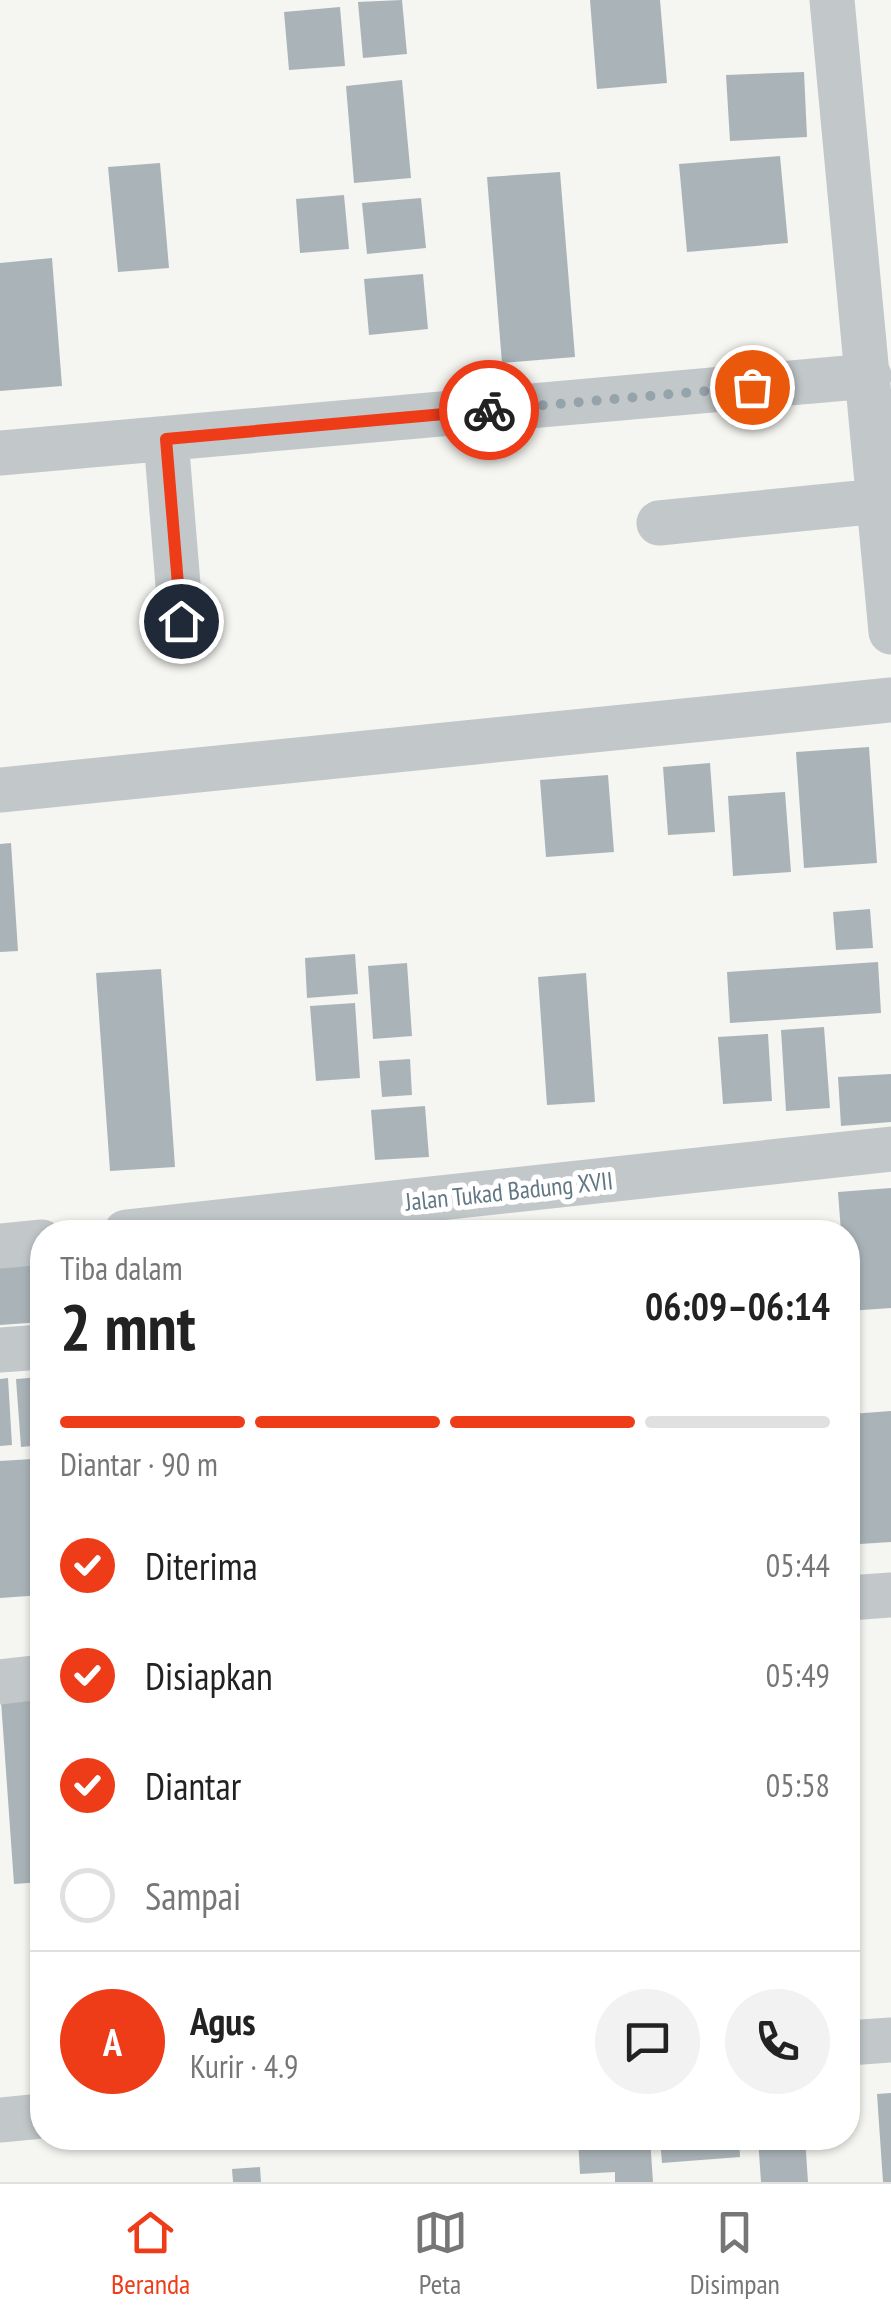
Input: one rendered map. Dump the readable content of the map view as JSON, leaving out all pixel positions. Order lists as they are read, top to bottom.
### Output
{
  "streets": {
    "street": ["Jalan Tukad Badung XVII"]
  },
  "page": {
    "heading": ["2 mnt", "Tiba dalam", "06:09–06:14"],
    "panel": ["Agus", "Kurir · 4.9"],
    "bar": "Diantar · 90 m",
    "list": [
      ["Diterima", "05:44"],
      ["Disiapkan", "05:49"],
      ["Diantar", "05:58"],
      "Sampai"
    ],
    "round": "A",
    "tabs": ["Beranda", "Peta", "Disimpan"]
  }
}
